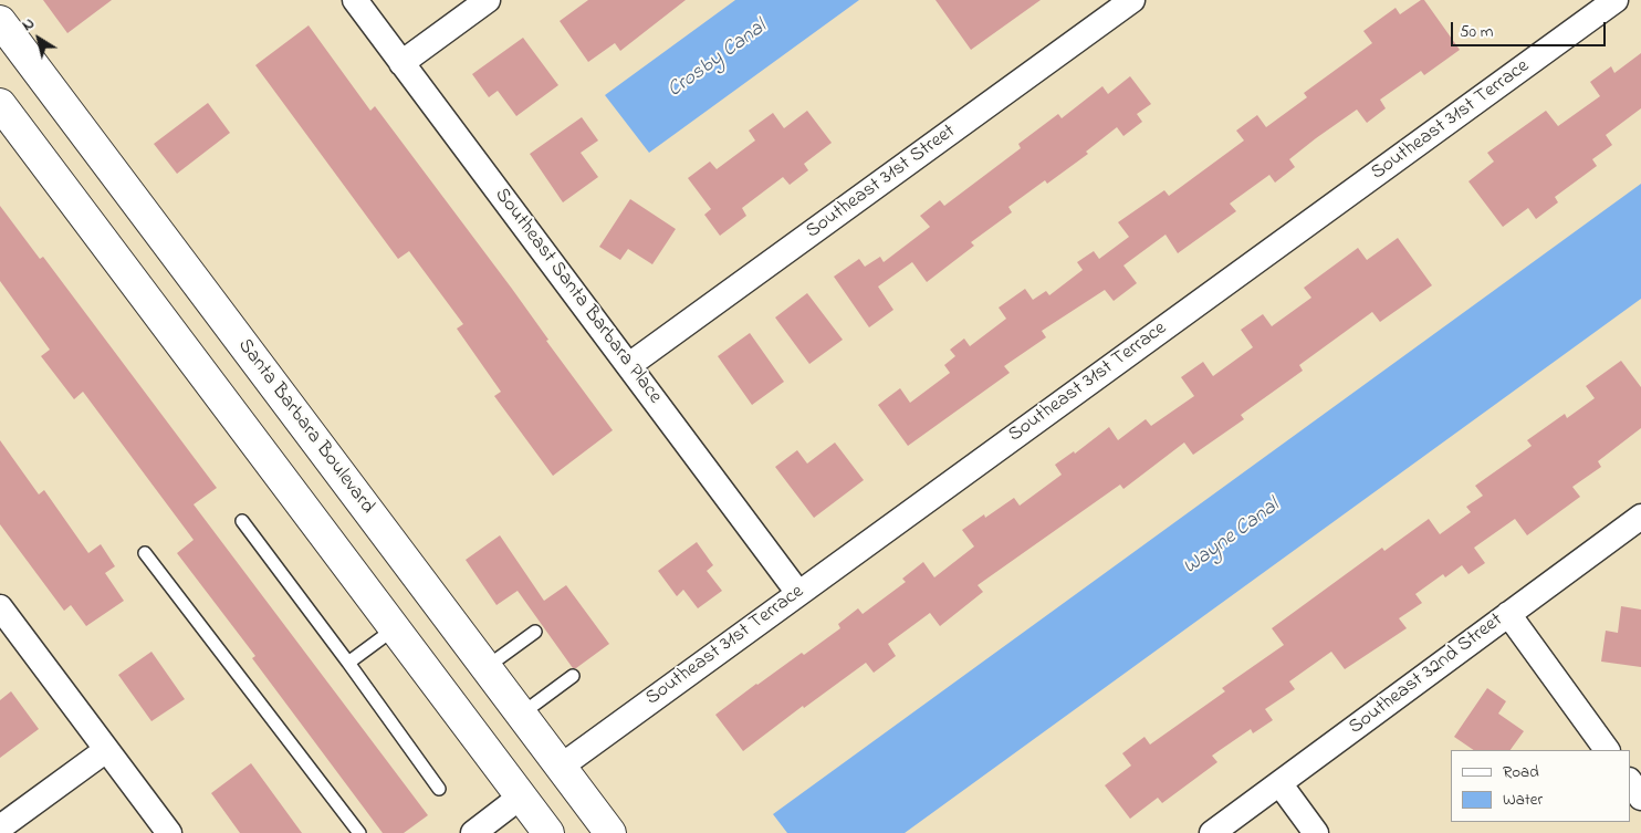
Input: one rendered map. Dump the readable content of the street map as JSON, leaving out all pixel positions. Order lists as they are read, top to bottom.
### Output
{
  "streets": {
    "main road": ["Santa Barbara Boulevard"],
    "street": [
      "Southeast 31st Terrace",
      "Southeast 31st Street",
      "Southeast Santa Barbara Place",
      "Southeast 32nd Street"
    ]
  },
  "crossings": [
    ["Southeast 31st Terrace", "Southeast Santa Barbara Place"],
    ["Southeast 31st Terrace", "Santa Barbara Boulevard"],
    ["Southeast 31st Street", "Southeast Santa Barbara Place"]
  ],
  "water": ["Crosby Canal", "Wayne Canal"],
  "legend": ["Road", "Water"],
  "scale_bar": "50 m",
  "north": "top left"
}
